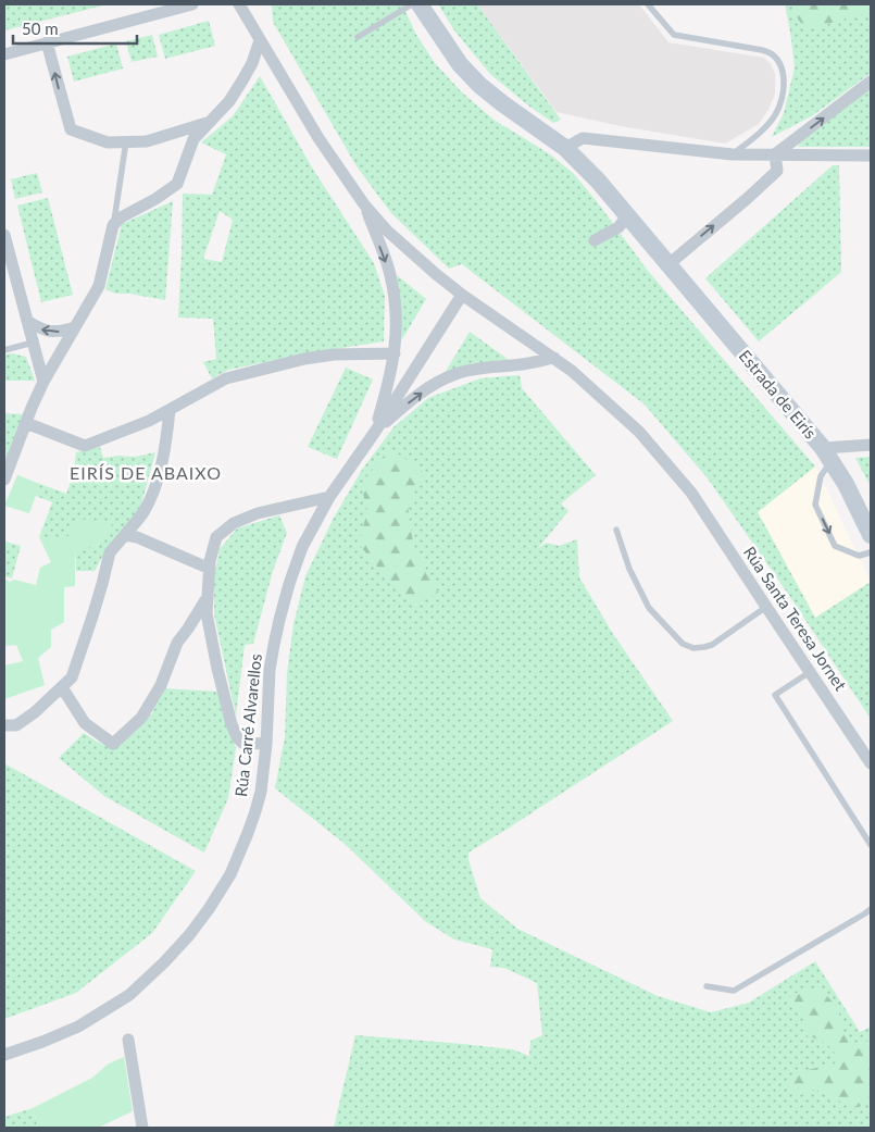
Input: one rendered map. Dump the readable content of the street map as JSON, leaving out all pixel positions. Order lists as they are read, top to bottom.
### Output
{
  "streets": {
    "street": ["Estrada de Eirís", "Rúa Santa Teresa Jornet", "Rúa Carré Alvarellos"]
  },
  "crossings": [
    ["Rúa Santa Teresa Jornet", "Rúa Carré Alvarellos"]
  ],
  "districts": ["EIRÍS DE ABAIXO"],
  "scale_bar": "50 m"
}
